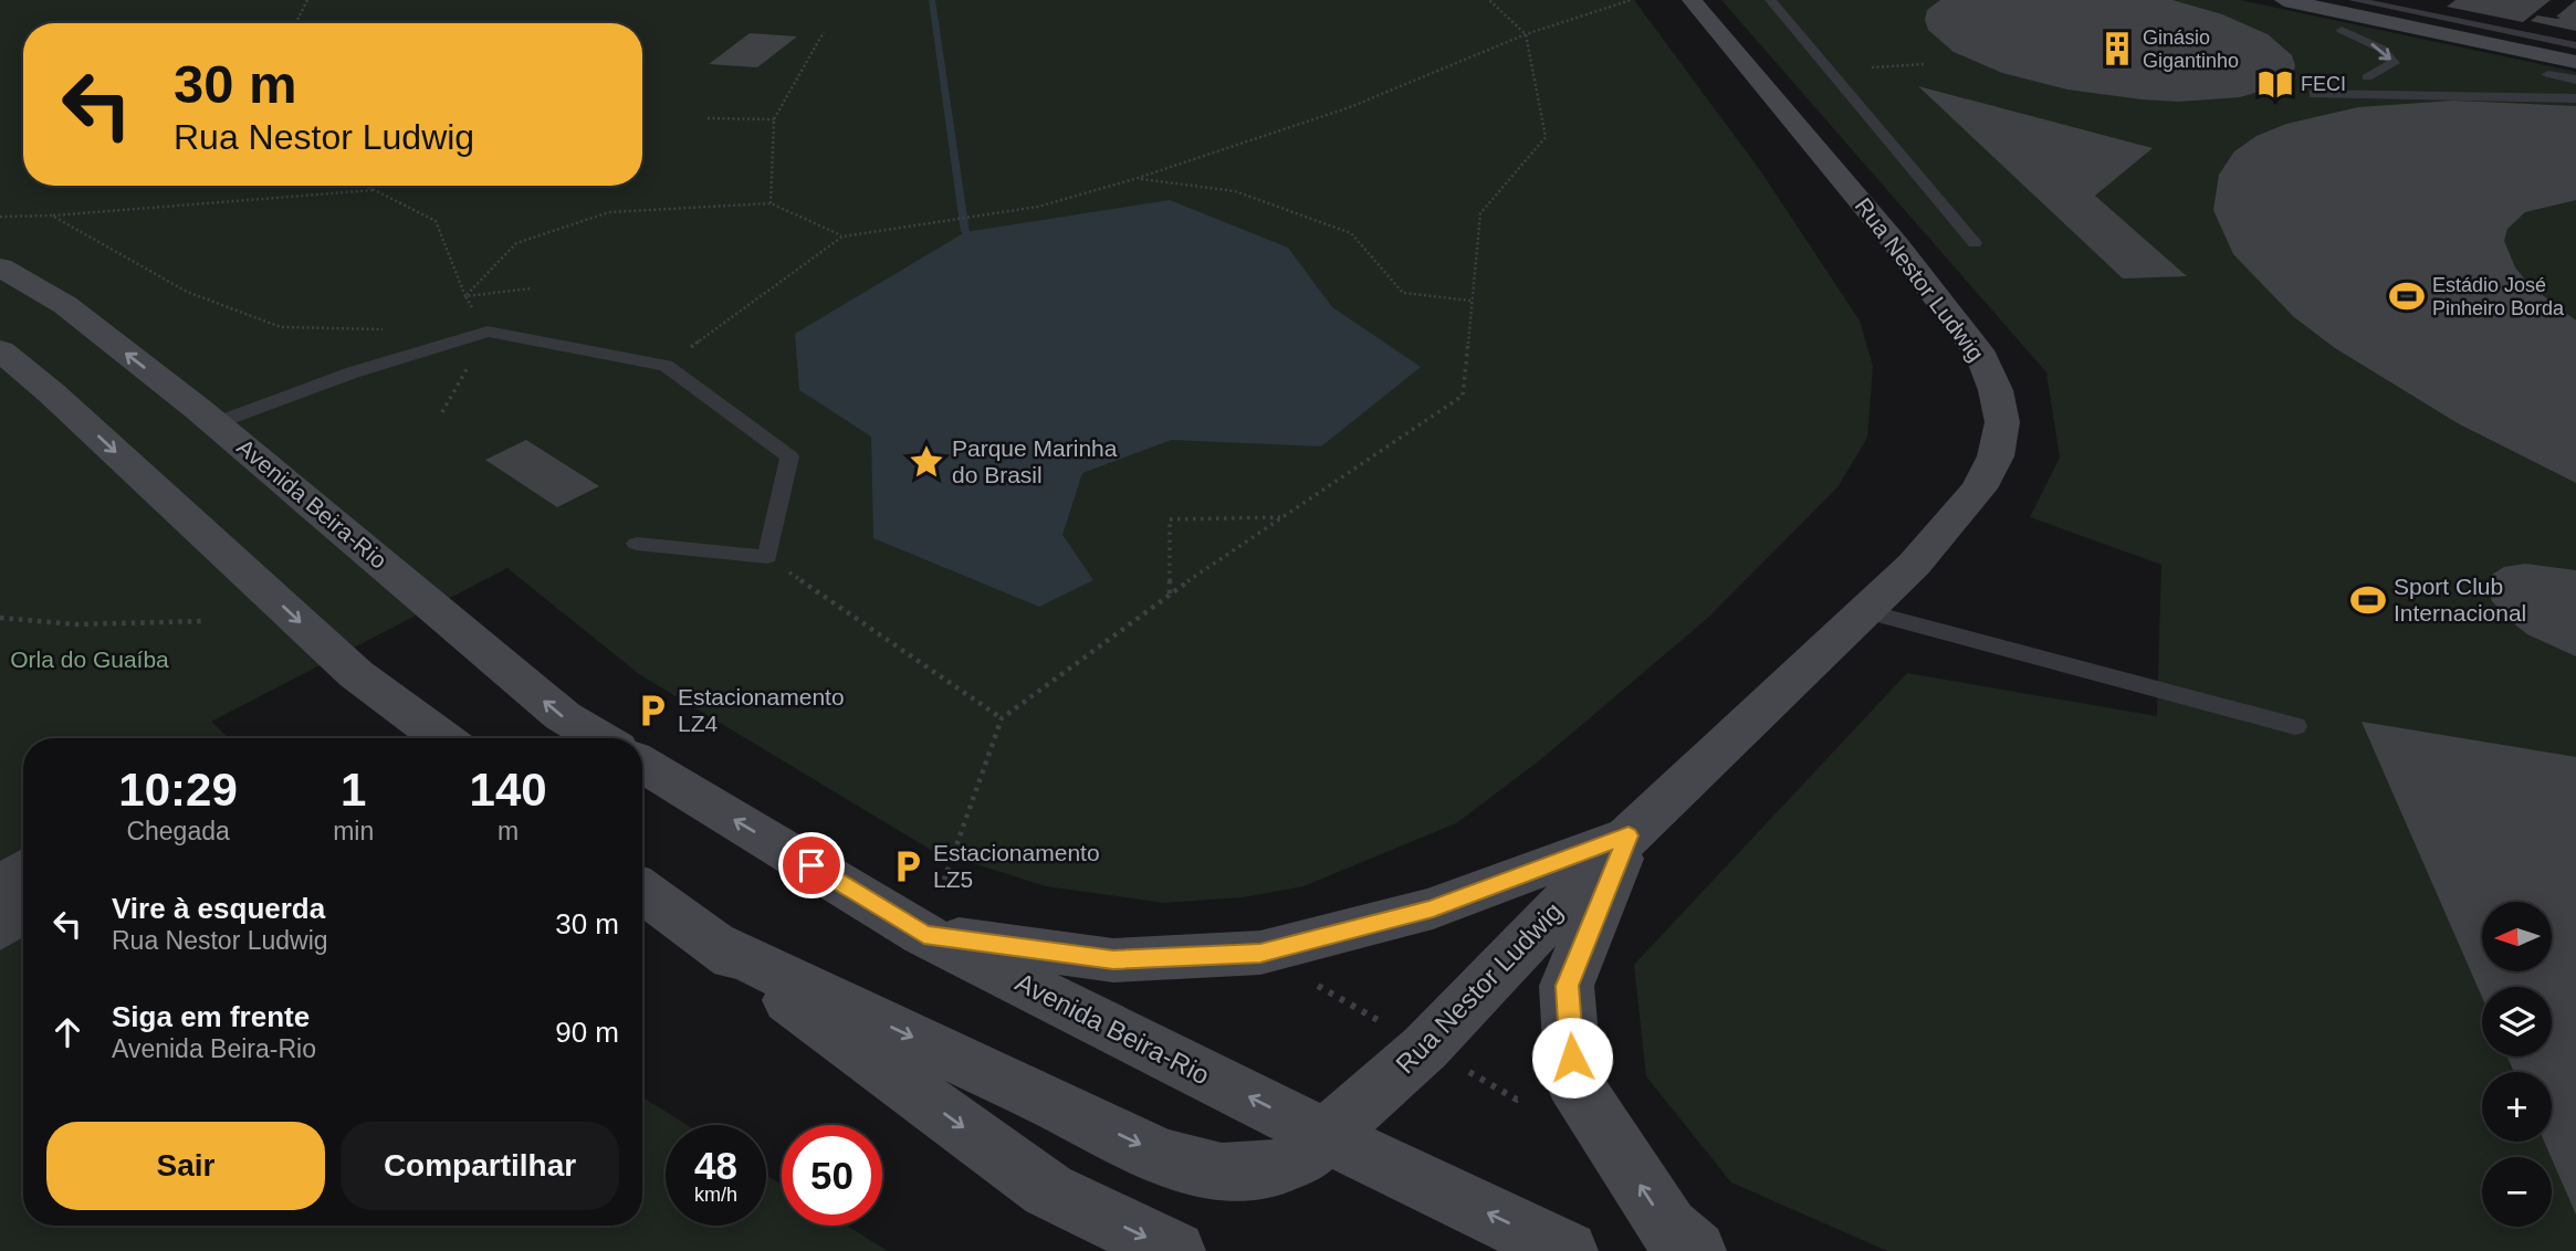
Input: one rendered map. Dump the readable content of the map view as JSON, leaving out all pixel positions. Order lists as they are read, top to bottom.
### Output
{
  "streets": {
    "main road": ["Rua Nestor Ludwig", "Avenida Beira-Rio"]
  },
  "crossings": [
    ["Rua Nestor Ludwig", "Avenida Beira-Rio"]
  ],
  "parks": ["Orla do Guaíba"],
  "places": {
    "building": ["Ginásio Gigantinho"],
    "library": ["FECI"],
    "sports": ["Estádio José Pinheiro Borda", "Sport Club Internacional"],
    "place": ["Parque Marinha do Brasil"],
    "parking": ["Estacionamento LZ4", "Estacionamento LZ5"]
  },
  "north": "left",
  "page": {
    "turn": ["30 m", "Rua Nestor Ludwig"],
    "eta": [
      "10:29",
      "Chegada",
      "1",
      "min",
      "140",
      "m"
    ],
    "list": [
      {
        "name": "Vire à esquerda",
        "note": "Rua Nestor Ludwig",
        "value": "30 m"
      },
      {
        "name": "Siga em frente",
        "note": "Avenida Beira-Rio",
        "value": "90 m"
      }
    ],
    "map_buttons": ["+", "−"],
    "buttons": ["Sair", "Compartilhar"],
    "speed": "48 km/h",
    "limit": "50"
  }
}
